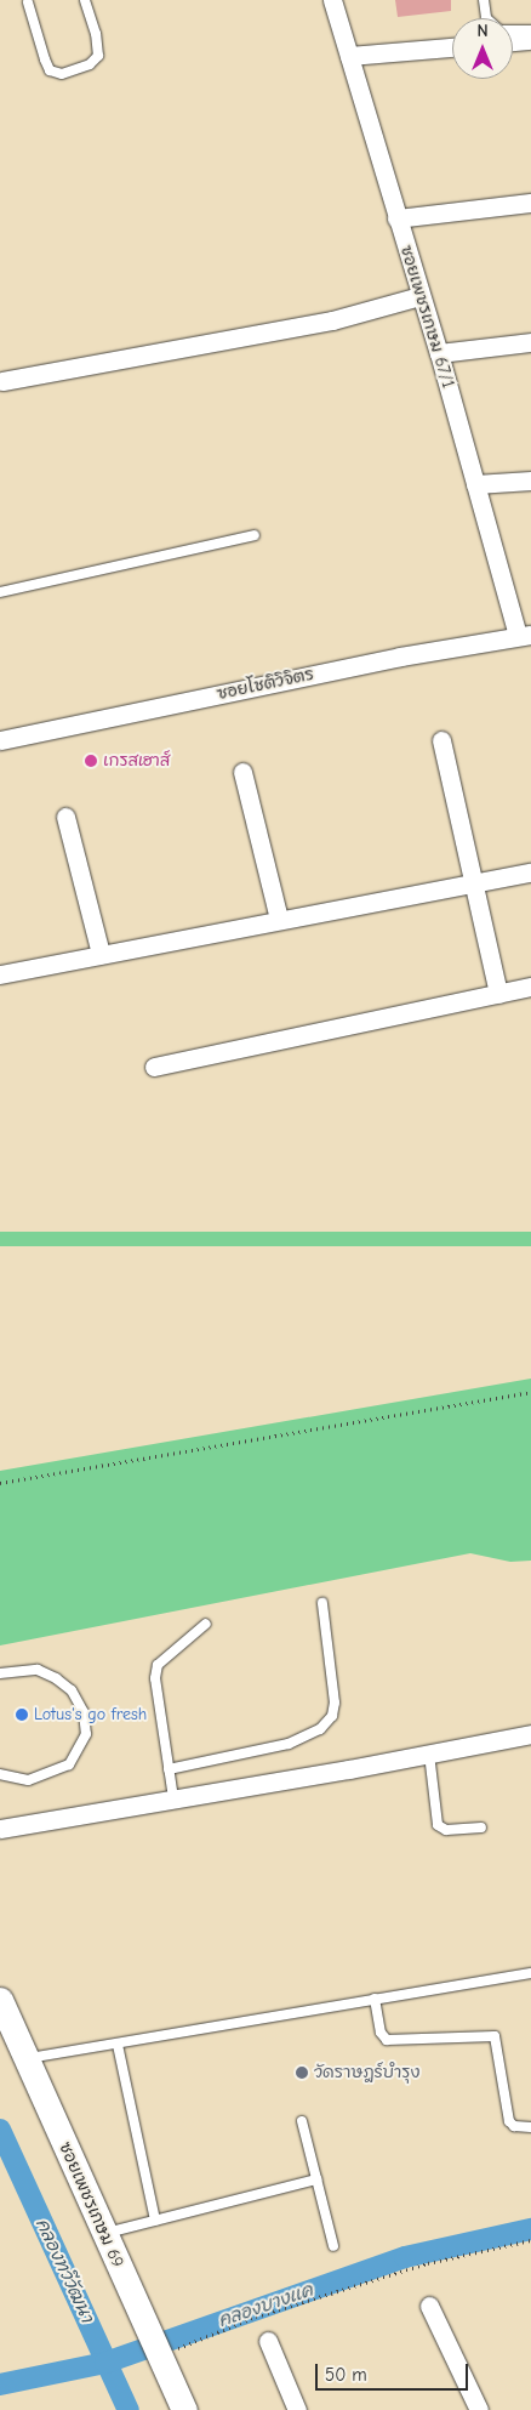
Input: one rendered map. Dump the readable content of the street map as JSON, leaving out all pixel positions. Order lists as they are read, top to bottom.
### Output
{
  "streets": {
    "main road": ["ซอยเพชรเกษม 69"],
    "street": ["ซอยเพชรเกษม 67/1", "ซอยโชติวิจิตร"]
  },
  "crossings": [
    ["ซอยเพชรเกษม 67/1", "ซอยโชติวิจิตร"]
  ],
  "water": ["คลองทวีวัฒนา", "คลองบางแค"],
  "places": ["เกรสเฮาส์", "Lotus's go fresh", "วัดราษฎร์บำรุง"],
  "scale_bar": "50 m",
  "north": "top"
}
